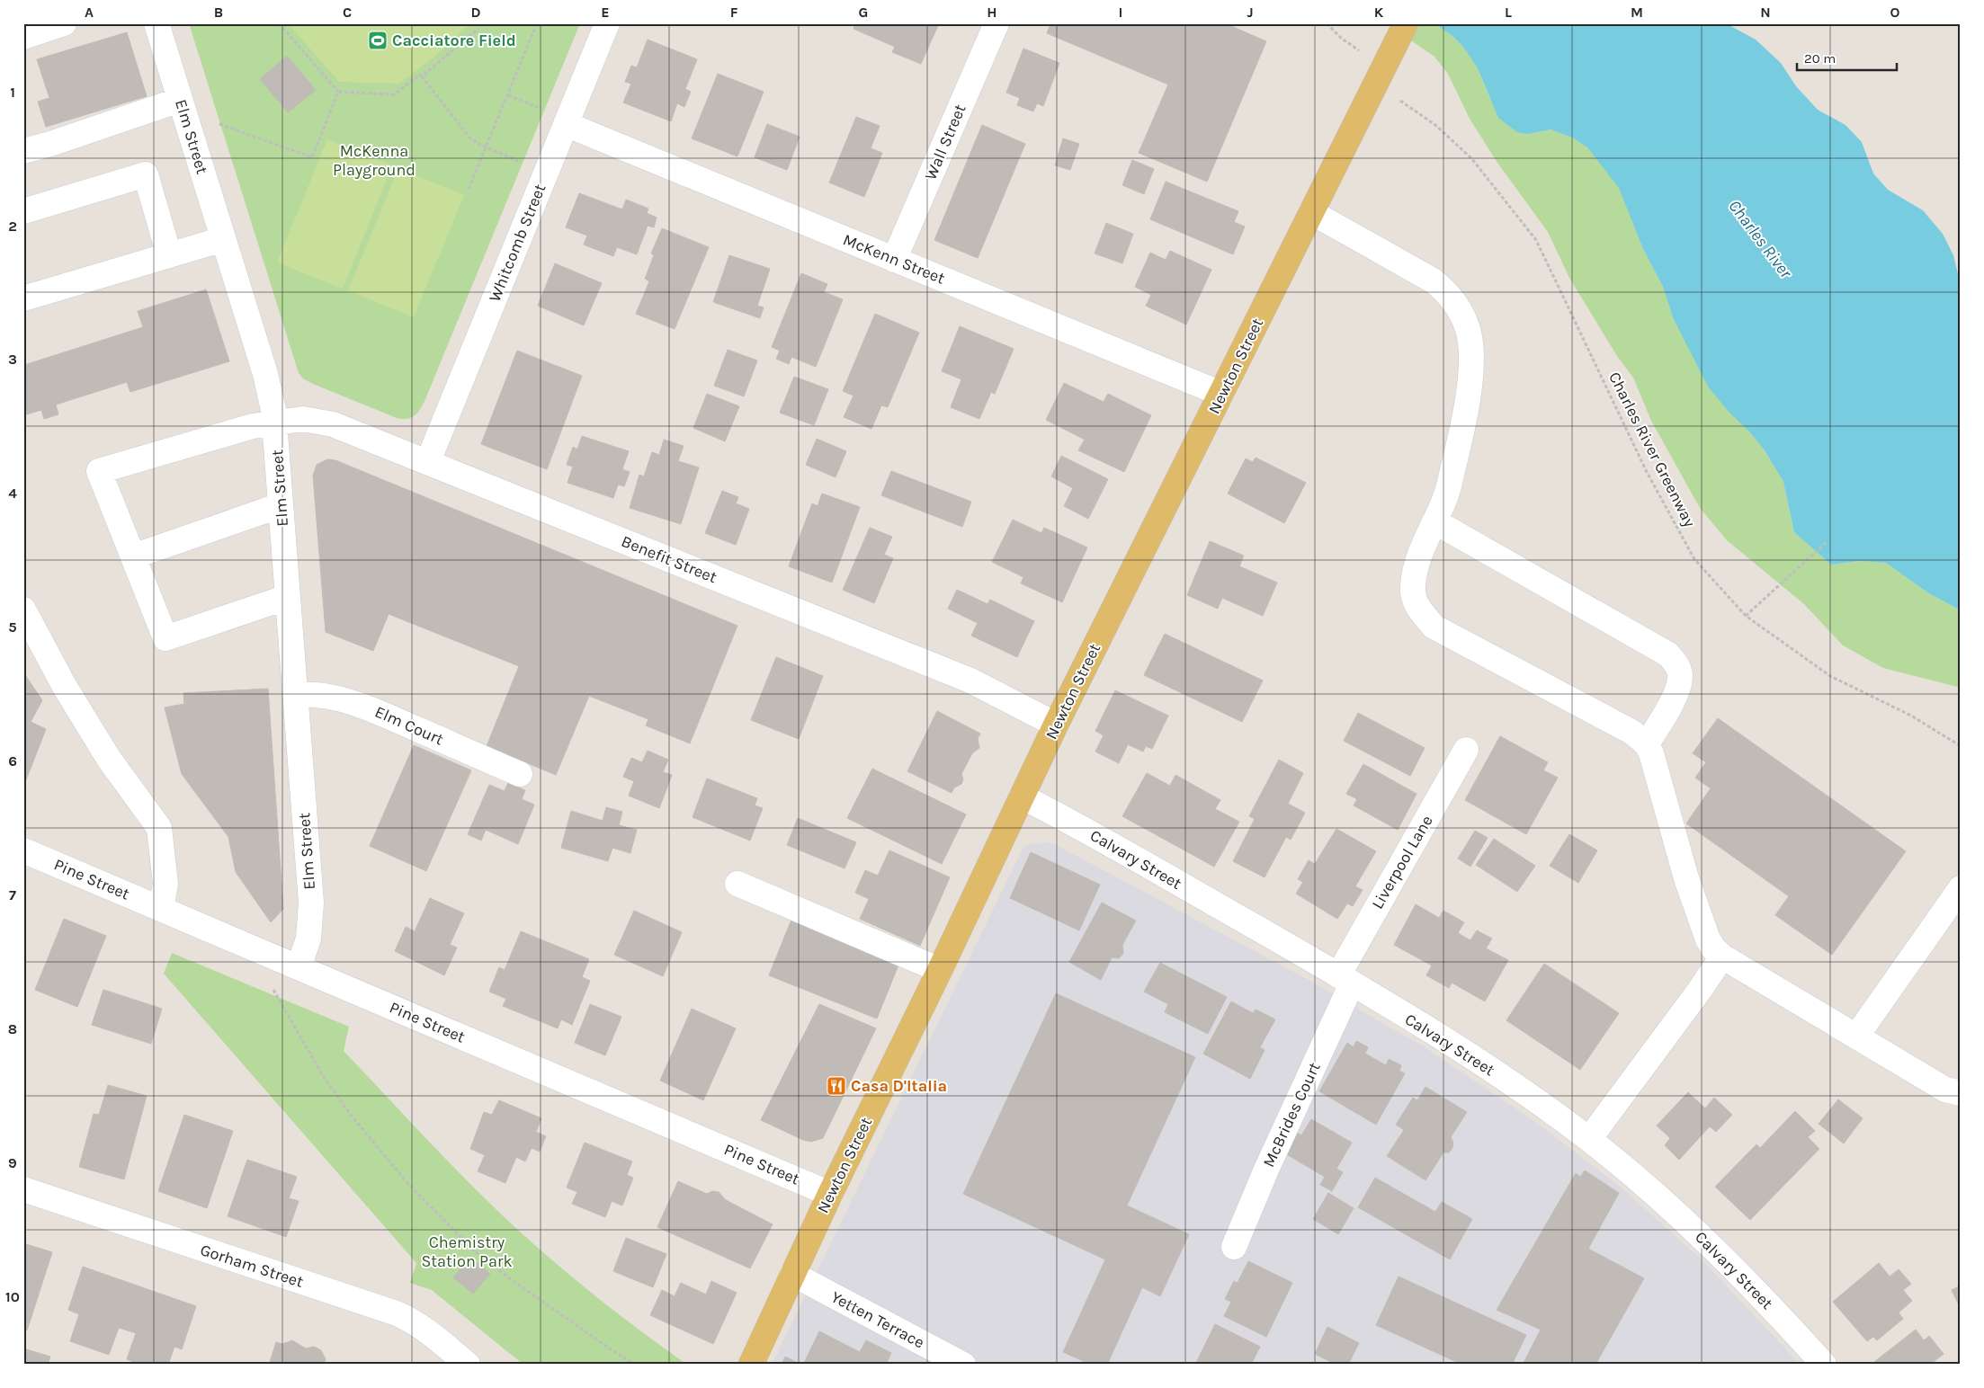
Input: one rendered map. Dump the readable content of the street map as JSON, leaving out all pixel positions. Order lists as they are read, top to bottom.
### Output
{
  "streets": {
    "main road": ["Newton Street"],
    "street": [
      "Elm Street",
      "Wall Street",
      "Whitcomb Street",
      "McKenn Street",
      "Benefit Street",
      "Elm Court",
      "Calvary Street",
      "Liverpool Lane",
      "Pine Street",
      "McBrides Court",
      "Gorham Street",
      "Yetten Terrace"
    ],
    "path": ["Charles River Greenway"]
  },
  "crossings": [
    ["Elm Street", "Benefit Street"],
    ["Elm Street", "Elm Court"],
    ["Elm Street", "Pine Street"],
    ["Wall Street", "McKenn Street"],
    ["Whitcomb Street", "McKenn Street"],
    ["Whitcomb Street", "Benefit Street"],
    ["McKenn Street", "Newton Street"],
    ["Newton Street", "Benefit Street"],
    ["Newton Street", "Calvary Street"],
    ["Newton Street", "Pine Street"],
    ["Newton Street", "Yetten Terrace"],
    ["Calvary Street", "Liverpool Lane"],
    ["Calvary Street", "McBrides Court"],
    ["Liverpool Lane", "McBrides Court"]
  ],
  "water": ["Charles River"],
  "parks": ["McKenna Playground", "Chemistry Station Park"],
  "places": {
    "sports": ["Cacciatore Field"],
    "restaurant": ["Casa D'Italia"]
  },
  "scale_bar": "20 m",
  "grid": {
    "columns": [
      "A",
      "B",
      "C",
      "D",
      "E",
      "F",
      "G",
      "H",
      "I",
      "J",
      "K",
      "L",
      "M",
      "N",
      "O"
    ],
    "rows": [
      "1",
      "2",
      "3",
      "4",
      "5",
      "6",
      "7",
      "8",
      "9",
      "10"
    ]
  }
}
